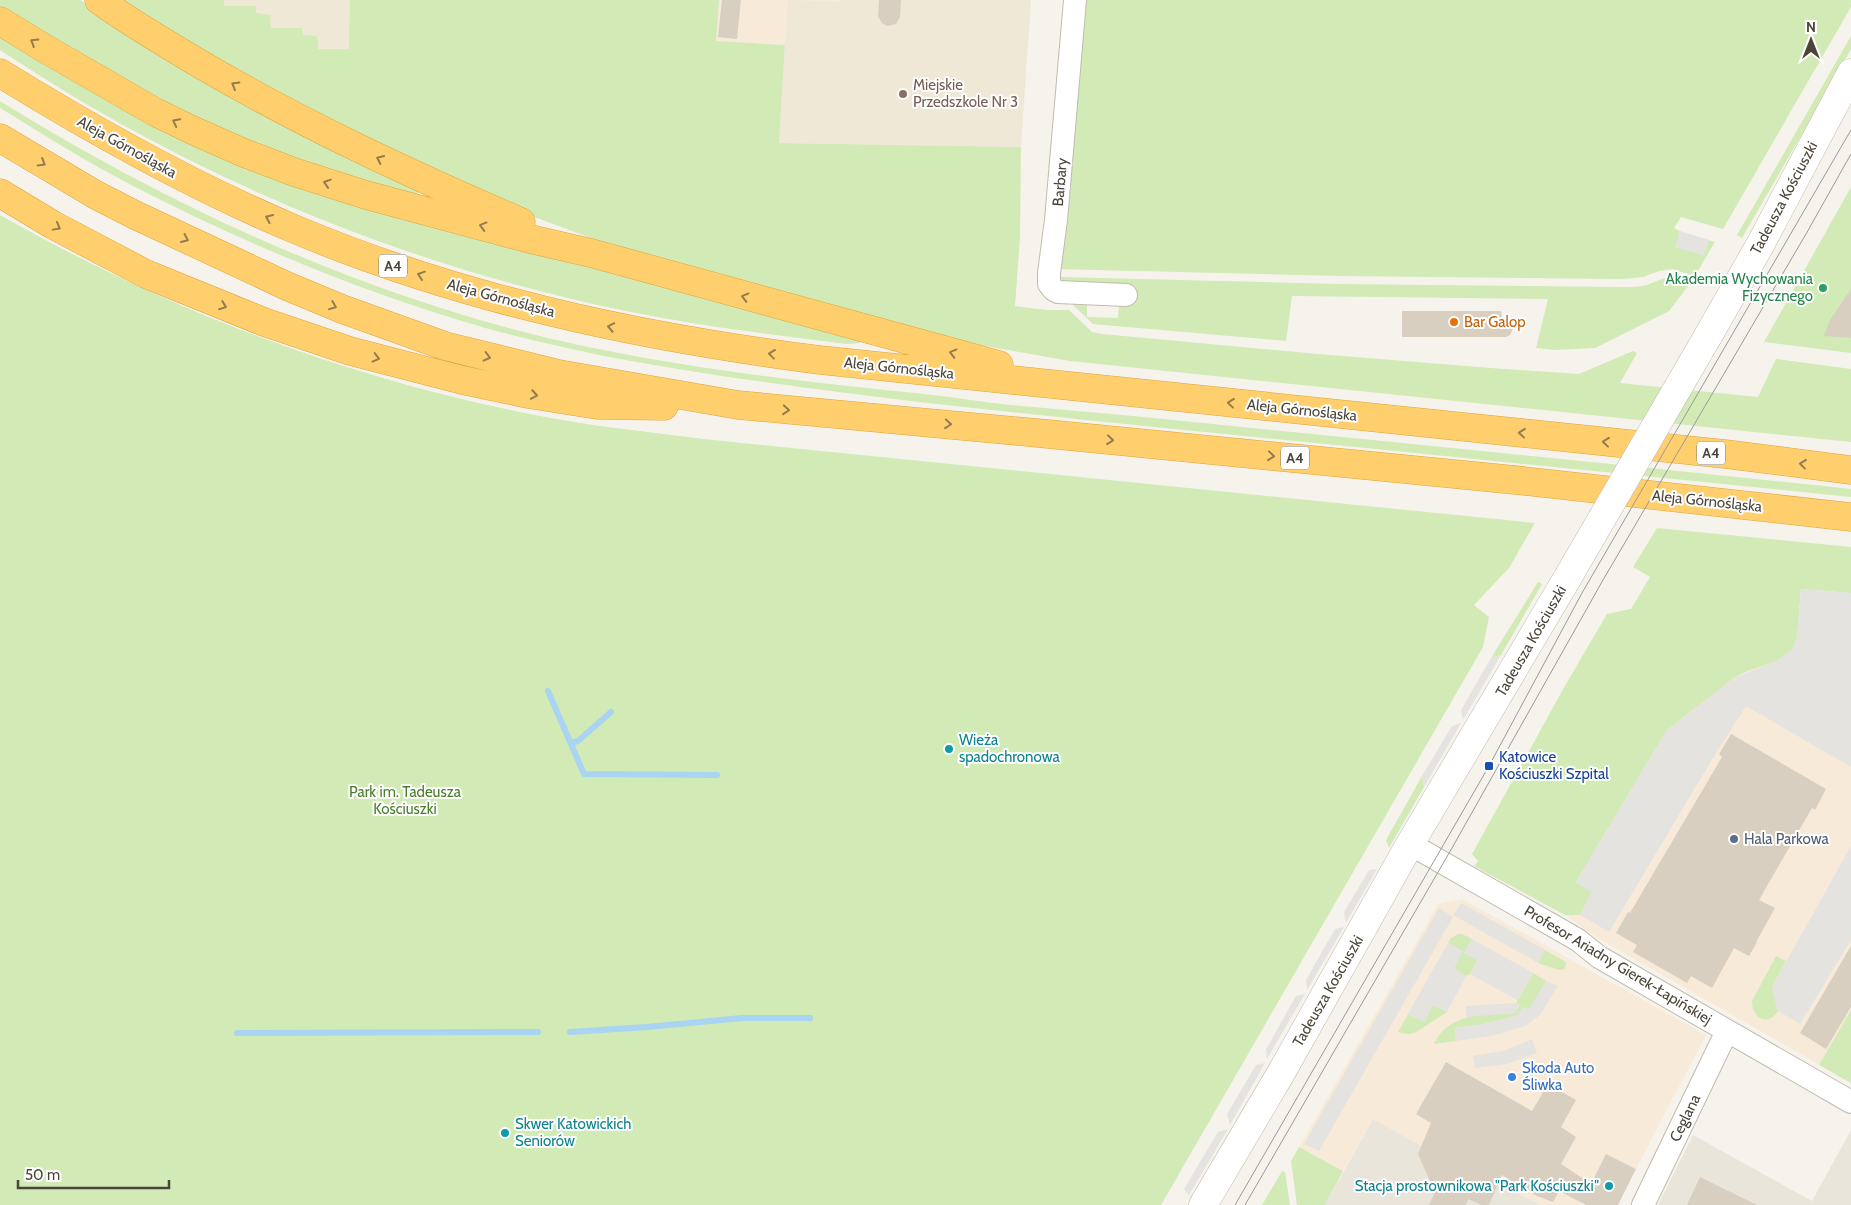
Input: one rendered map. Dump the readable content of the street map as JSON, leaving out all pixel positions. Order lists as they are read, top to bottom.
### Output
{
  "streets": {
    "highway": ["Aleja Górnośląska", "A4"],
    "street": [
      "Barbary",
      "Tadeusza Kościuszki",
      "Profesor Ariadny Gierek-Łapińskiej",
      "Ceglana"
    ]
  },
  "crossings": [
    ["Tadeusza Kościuszki", "Profesor Ariadny Gierek-Łapińskiej"],
    ["Profesor Ariadny Gierek-Łapińskiej", "Ceglana"]
  ],
  "parks": ["Park im. Tadeusza Kościuszki"],
  "places": {
    "other": [
      "Miejskie Przedszkole Nr 3",
      "Akademia Wychowania Fizycznego",
      "Bar Galop",
      "Wieża spadochronowa",
      "Hala Parkowa",
      "Skoda Auto Śliwka",
      "Skwer Katowickich Seniorów",
      "Stacja prostownikowa \"Park Kościuszki\""
    ],
    "transit": ["Katowice Kościuszki Szpital"]
  },
  "scale_bar": "50 m",
  "north": "top"
}
